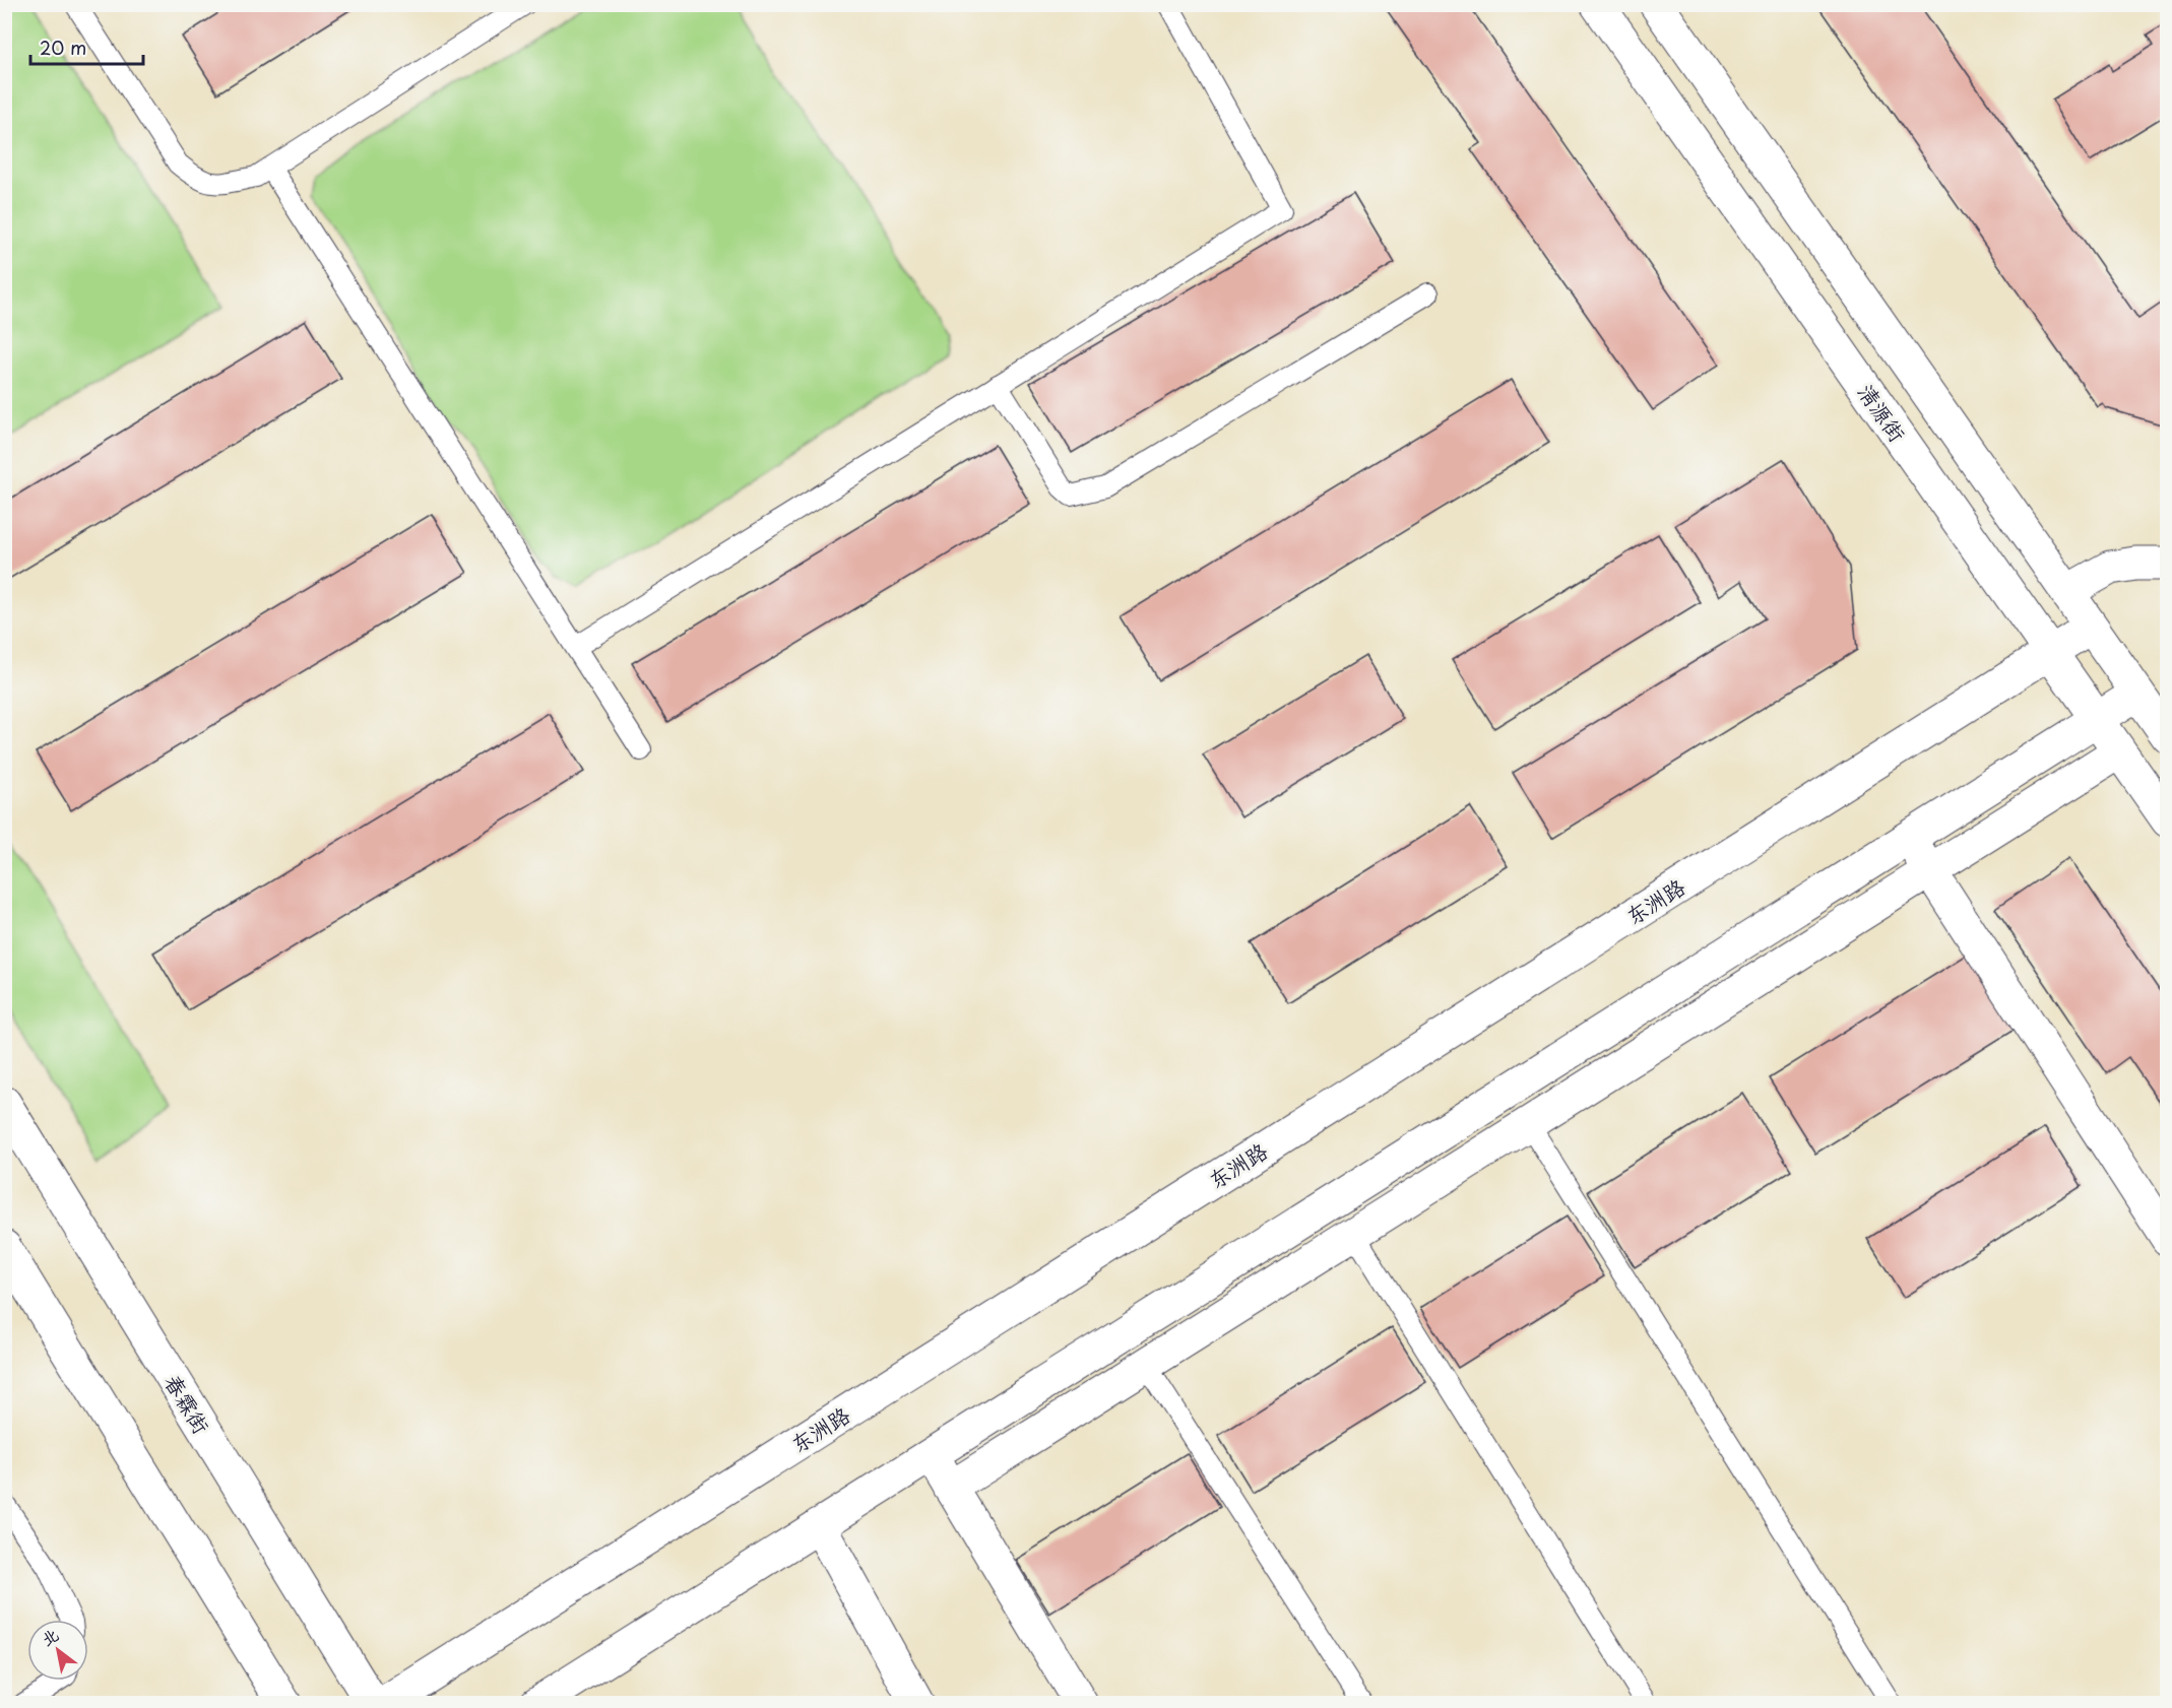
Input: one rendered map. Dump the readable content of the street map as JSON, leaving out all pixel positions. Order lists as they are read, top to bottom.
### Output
{
  "streets": {
    "street": ["清源街", "东洲路", "春霖街"]
  },
  "crossings": [
    ["清源街", "东洲路"]
  ],
  "scale_bar": "20 m",
  "north": "top left"
}
